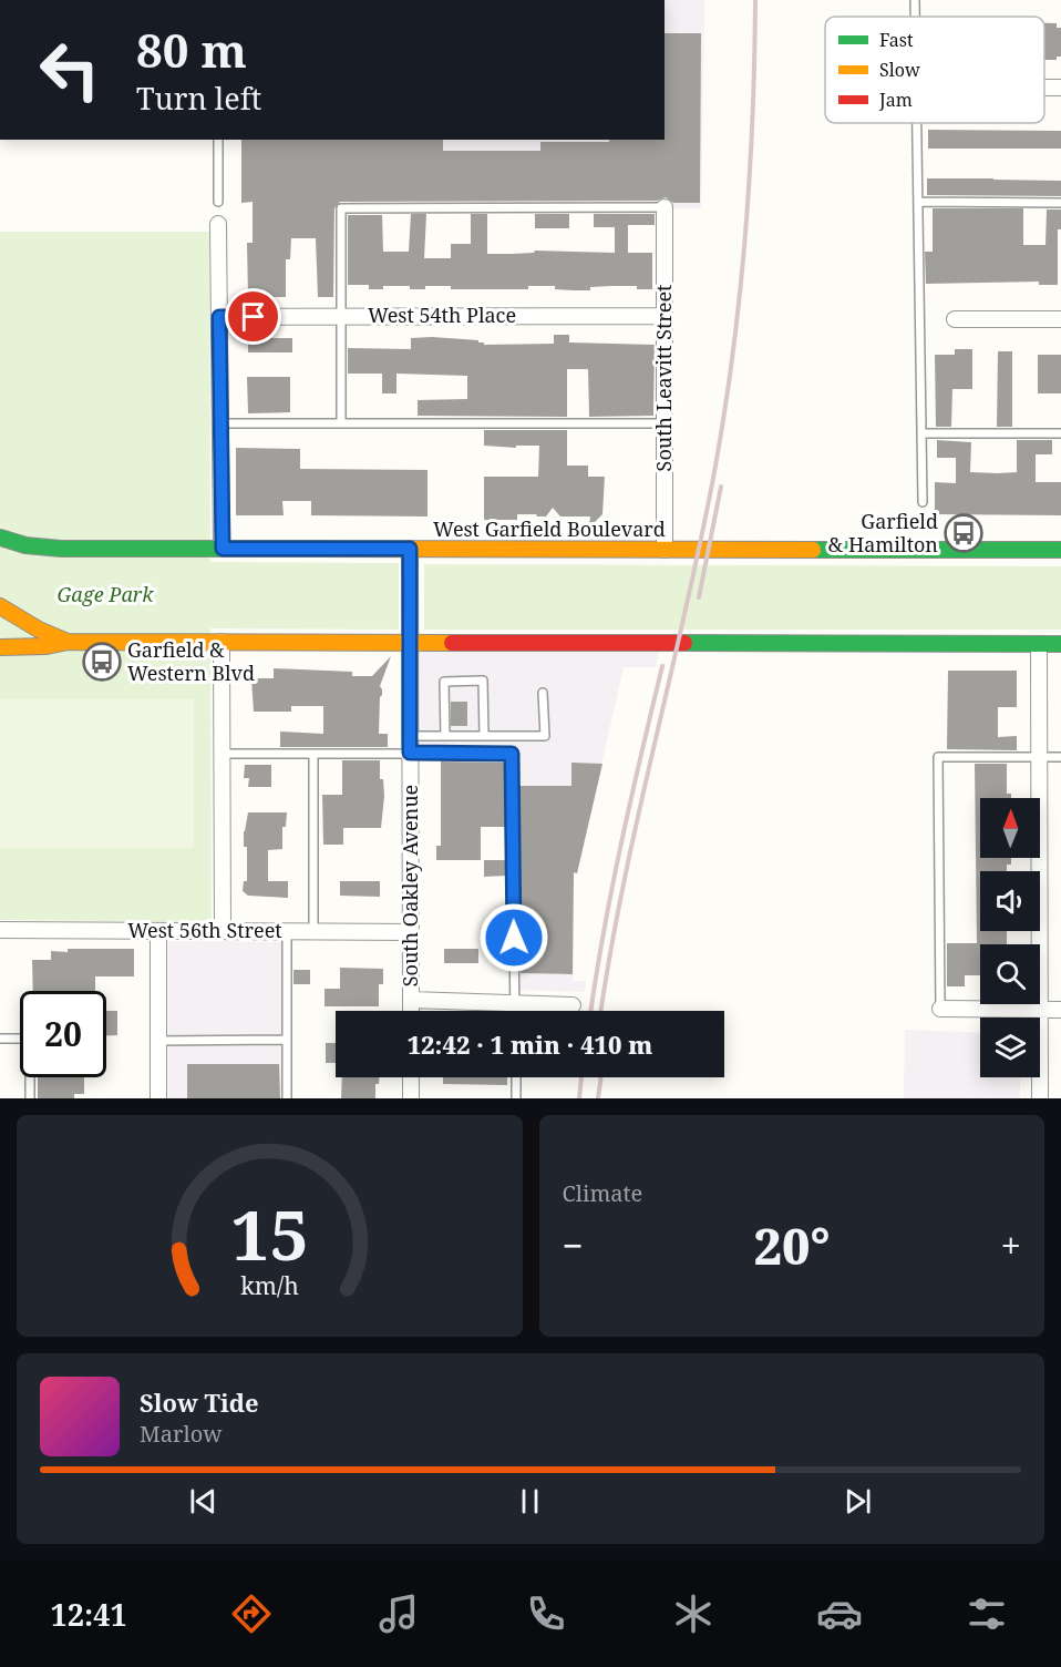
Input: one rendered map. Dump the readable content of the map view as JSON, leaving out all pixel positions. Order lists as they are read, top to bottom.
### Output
{
  "streets": {
    "street": [
      "West 54th Place",
      "South Leavitt Street",
      "West Garfield Boulevard",
      "South Oakley Avenue",
      "West 56th Street"
    ]
  },
  "crossings": [
    ["West 54th Place", "South Leavitt Street"],
    ["South Leavitt Street", "West Garfield Boulevard"],
    ["West Garfield Boulevard", "South Oakley Avenue"],
    ["South Oakley Avenue", "West 56th Street"]
  ],
  "parks": ["Gage Park"],
  "places": {
    "bus stop": ["Garfield & Hamilton", "Garfield & Western Blvd"]
  },
  "legend": ["Fast", "Slow", "Jam"],
  "north": "top",
  "page": {
    "turn": ["80 m", "Turn left"],
    "limit": "20",
    "trip": "12:42 · 1 min · 410 m",
    "tile": "Climate",
    "heat": ["−", "20°", "+"],
    "song": ["Slow Tide", "Marlow"],
    "tabs": "12:41",
    "gauge": ["15", "km/h"]
  }
}
